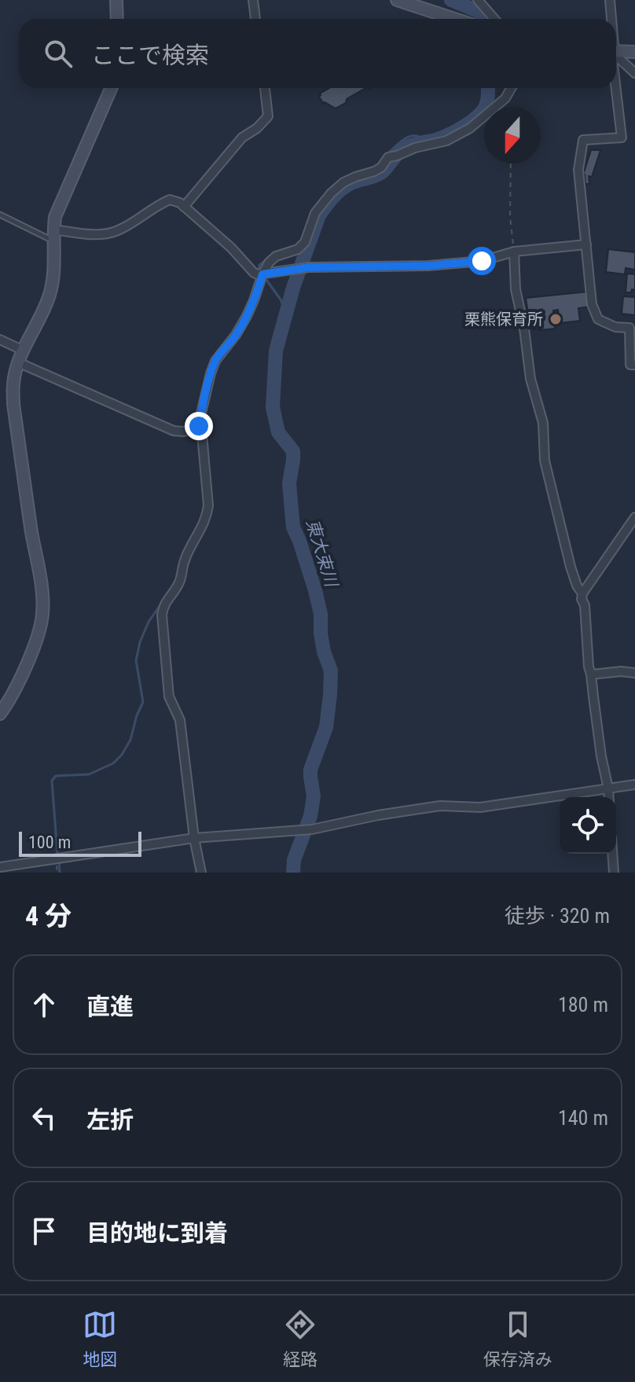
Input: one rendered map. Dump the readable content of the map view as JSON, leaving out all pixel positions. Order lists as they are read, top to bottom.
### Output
{
  "water": ["東大束川"],
  "places": ["栗熊保育所"],
  "scale_bar": "100 m",
  "north": "bottom",
  "page": {
    "search": "ここで検索",
    "scale": "100 m",
    "heading": ["4 分", "徒歩 · 320 m"],
    "list": [
      ["直進", "180 m"],
      ["左折", "140 m"],
      "目的地に到着"
    ],
    "nav": ["地図", "経路", "保存済み"]
  }
}
